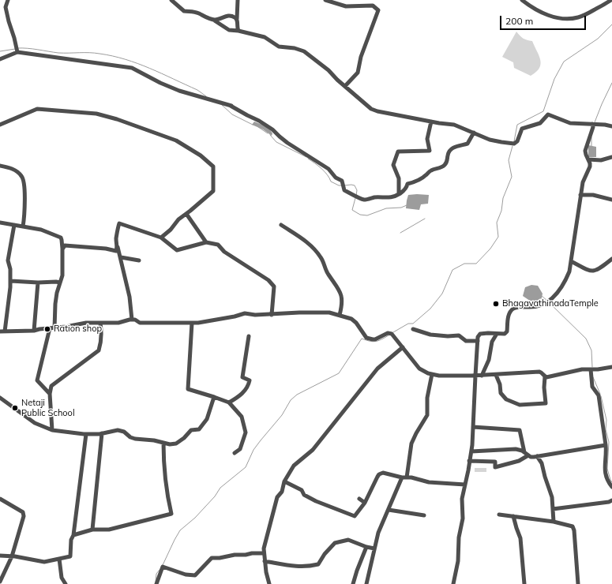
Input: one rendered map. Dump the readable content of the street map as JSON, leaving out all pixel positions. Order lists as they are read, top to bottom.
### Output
{
  "places": ["BhagavathinadaTemple", "Ration shop", "Netaji Public School"],
  "scale_bar": "200 m"
}
